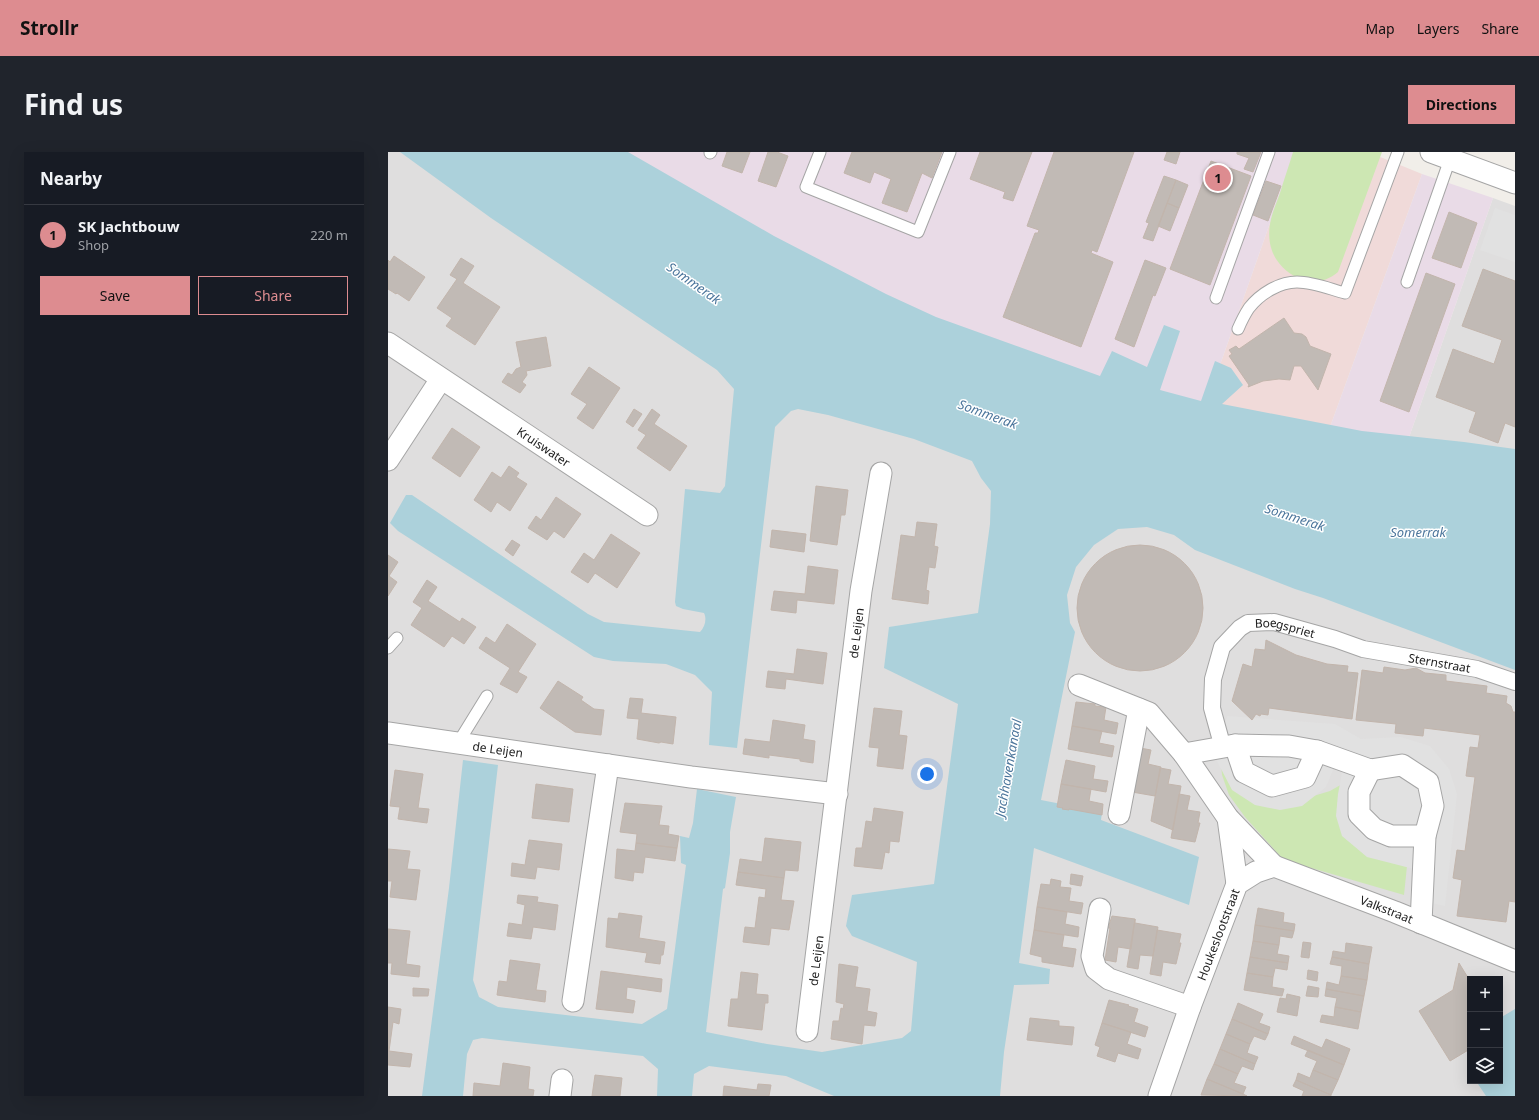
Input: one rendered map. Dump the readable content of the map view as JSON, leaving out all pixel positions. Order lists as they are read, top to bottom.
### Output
{
  "streets": {
    "street": [
      "Kruiswater",
      "Boegspriet",
      "de Leijen",
      "Sternstraat",
      "Valkstraat",
      "Houkeslootstraat"
    ]
  },
  "crossings": [
    ["Boegspriet", "Sternstraat"],
    ["Valkstraat", "Houkeslootstraat"]
  ],
  "water": ["Sommerak", "Somerrak", "Jachhavenkanaal"],
  "page": {
    "header": "Strollr",
    "nav": ["Map", "Layers", "Share"],
    "title": "Find us",
    "buttons": [
      "Directions",
      ["Save", "Share"]
    ],
    "heading": "Nearby",
    "pins": "1",
    "list": [
      {
        "mark": "1",
        "name": "SK Jachtbouw",
        "note": "Shop",
        "value": "220 m"
      }
    ],
    "map_buttons": ["+", "−"]
  }
}
